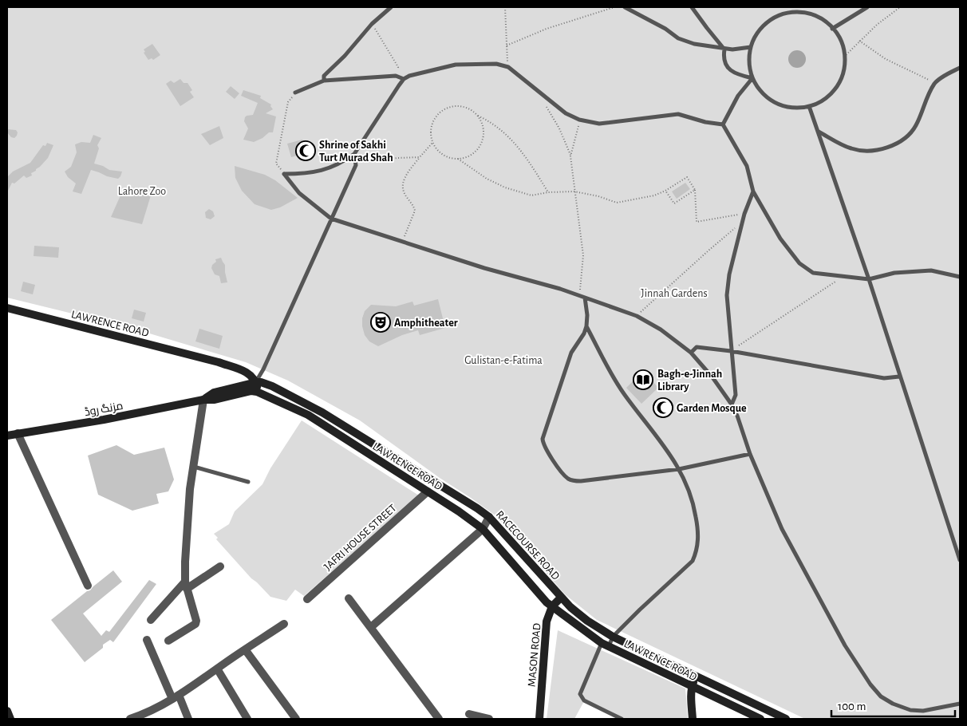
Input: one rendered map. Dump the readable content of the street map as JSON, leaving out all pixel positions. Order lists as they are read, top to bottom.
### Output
{
  "streets": {
    "main road": [
      "LAWRENCE ROAD",
      "مزنگ روڈ",
      "RACECOURSE ROAD",
      "MASON ROAD"
    ],
    "street": ["JAFRI HOUSE STREET"]
  },
  "crossings": [
    ["LAWRENCE ROAD", "مزنگ روڈ"],
    ["LAWRENCE ROAD", "JAFRI HOUSE STREET"],
    ["LAWRENCE ROAD", "RACECOURSE ROAD"],
    ["LAWRENCE ROAD", "MASON ROAD"],
    ["مزنگ روڈ", "RACECOURSE ROAD"],
    ["RACECOURSE ROAD", "MASON ROAD"]
  ],
  "parks": ["Lahore Zoo", "Jinnah Gardens", "Gulistan-e-Fatima"],
  "places": {
    "mosque": ["Shrine of Sakhi Turt Murad Shah", "Garden Mosque"],
    "theatre": ["Amphitheater"],
    "library": ["Bagh-e-Jinnah Library"]
  },
  "scale_bar": "100 m"
}
